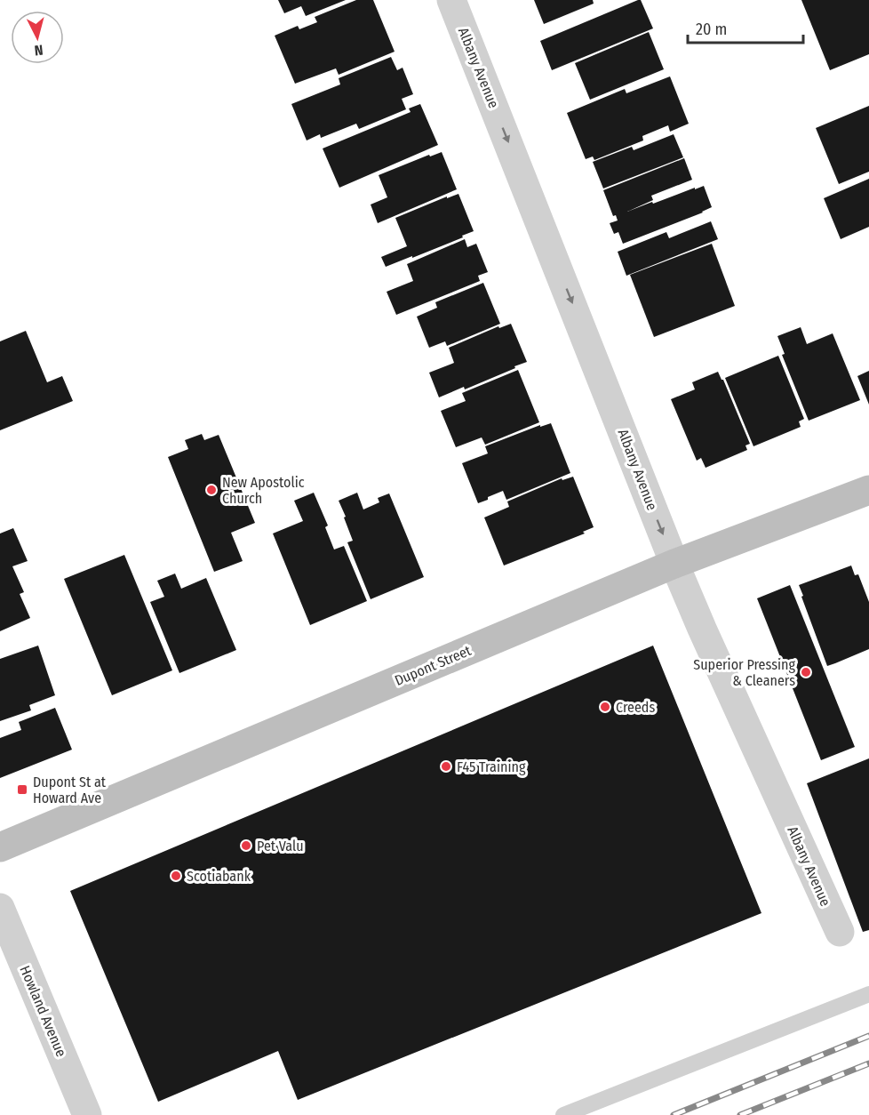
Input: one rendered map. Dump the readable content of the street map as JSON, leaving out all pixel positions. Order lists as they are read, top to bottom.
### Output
{
  "streets": {
    "main road": ["Dupont Street"],
    "street": ["Albany Avenue", "Howland Avenue"]
  },
  "crossings": [
    ["Albany Avenue", "Dupont Street"]
  ],
  "one_way": ["Albany Avenue"],
  "places": {
    "other": [
      "New Apostolic Church",
      "Superior Pressing & Cleaners",
      "Creeds",
      "F45 Training",
      "Pet Valu",
      "Scotiabank"
    ],
    "transit": ["Dupont St at Howard Ave"]
  },
  "scale_bar": "20 m",
  "north": "bottom"
}
